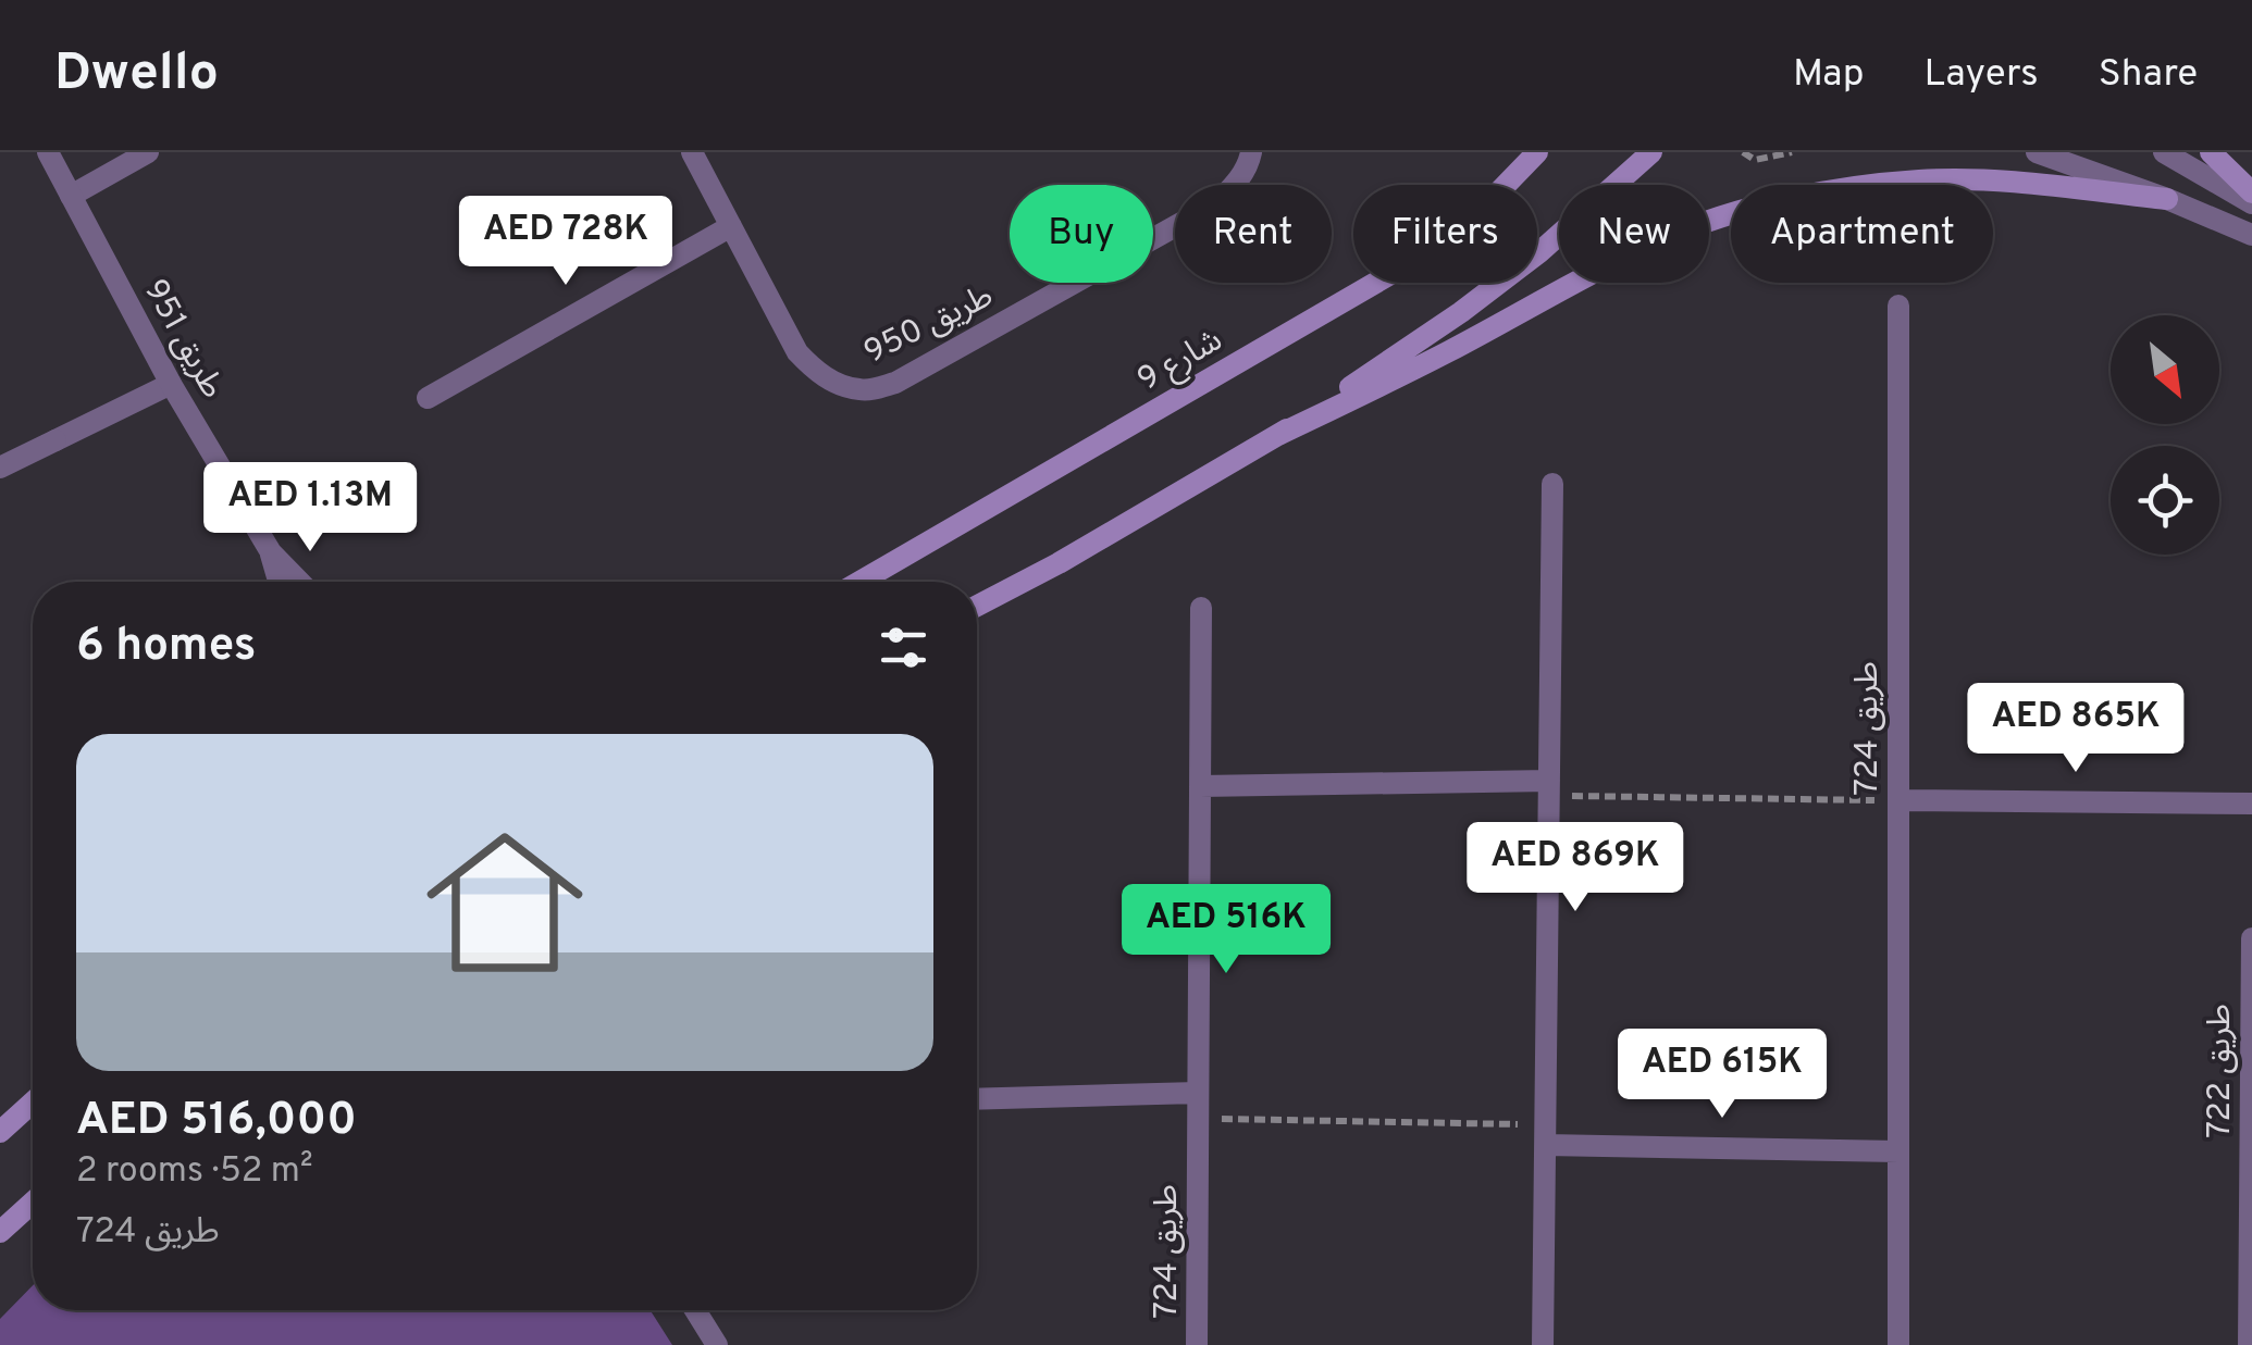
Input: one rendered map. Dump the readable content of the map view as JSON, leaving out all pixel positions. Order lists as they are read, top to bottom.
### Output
{
  "streets": {
    "main road": ["شارع 9"],
    "street": [
      "طريق 950",
      "طريق 951",
      "طريق 724",
      "طريق 722"
    ]
  },
  "north": "bottom right",
  "page": {
    "header": "Dwello",
    "nav": ["Map", "Layers", "Share"],
    "chip": [
      "Buy",
      "Rent",
      "Filters",
      "New",
      "Apartment"
    ],
    "price": [
      "AED 728K",
      "AED 1.13M",
      "AED 865K",
      "AED 869K",
      "AED 516K",
      "AED 615K"
    ],
    "heading": "6 homes",
    "list": [
      {
        "name": "AED 516,000",
        "note": "2 rooms · 52 m² · طريق 724"
      }
    ]
  }
}
